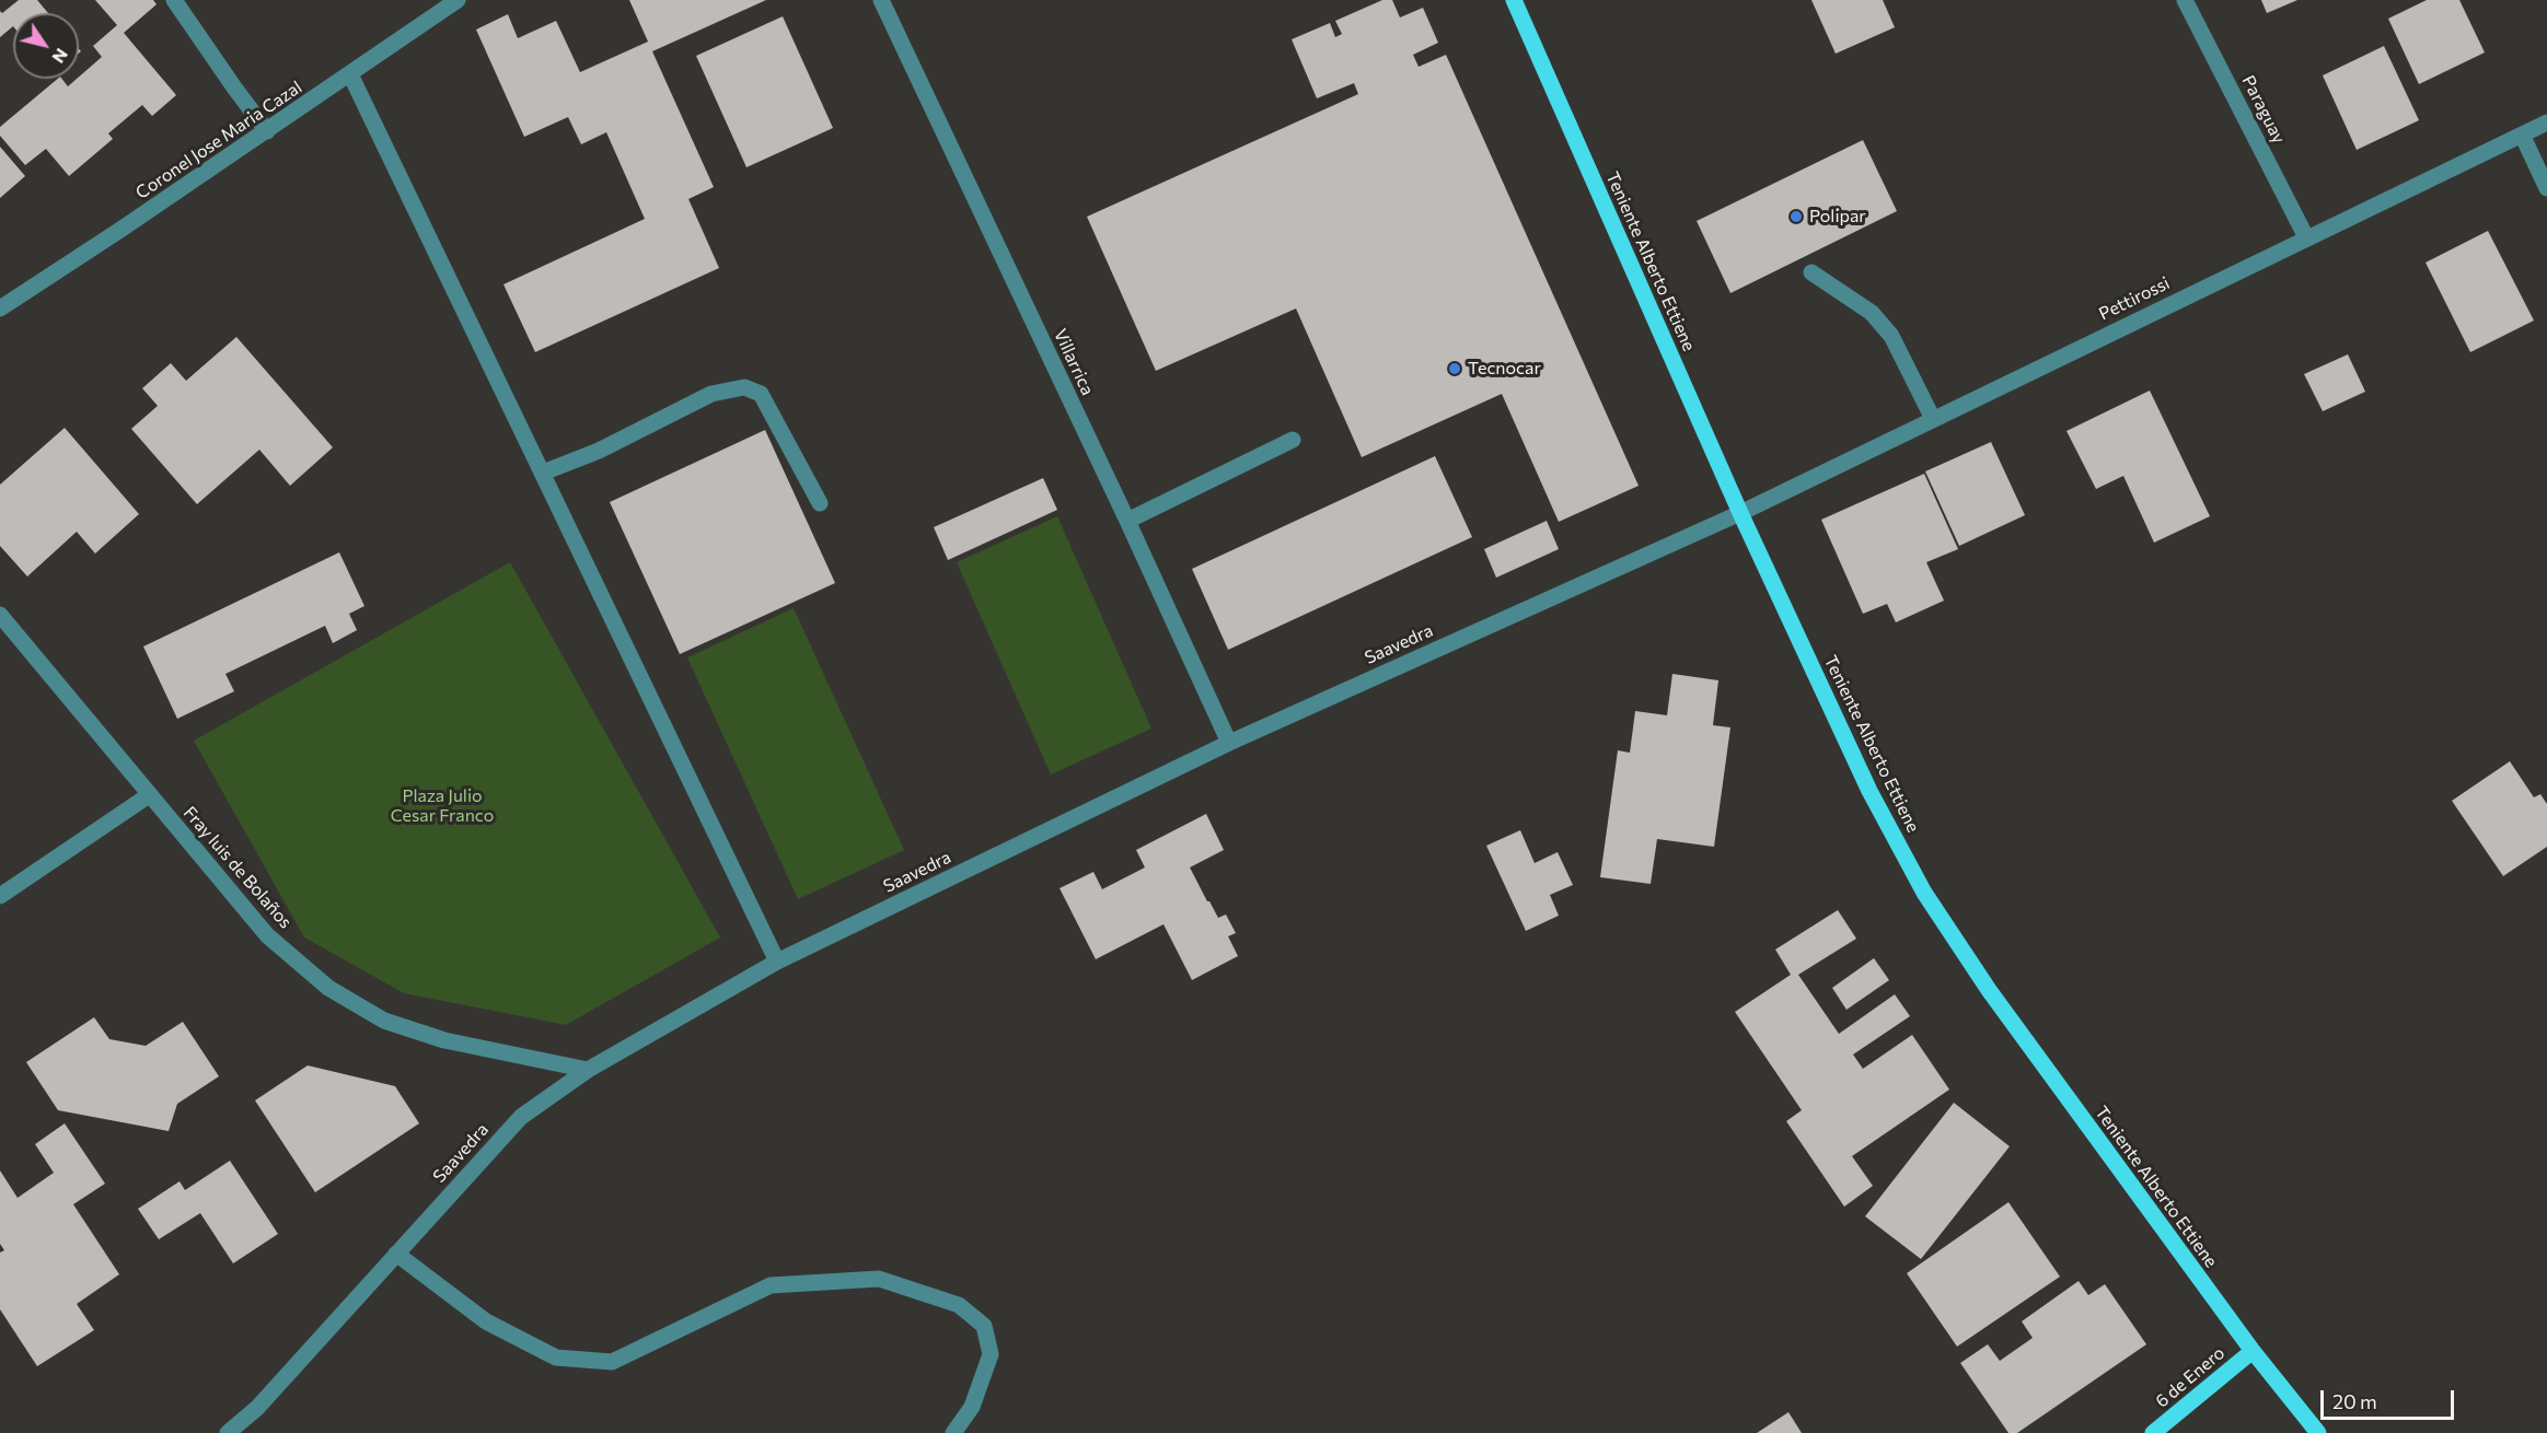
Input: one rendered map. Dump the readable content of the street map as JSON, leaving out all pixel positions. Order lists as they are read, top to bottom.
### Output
{
  "streets": {
    "main road": ["Teniente Alberto Ettiene", "6 de Enero"],
    "street": [
      "Paraguay",
      "Coronel Jose Maria Cazal",
      "Pettirossi",
      "Villarrica",
      "Saavedra",
      "Fray luis de Bolaños"
    ]
  },
  "crossings": [
    ["Paraguay", "Pettirossi"],
    ["Teniente Alberto Ettiene", "Pettirossi"],
    ["Teniente Alberto Ettiene", "Saavedra"],
    ["Teniente Alberto Ettiene", "6 de Enero"],
    ["Pettirossi", "Saavedra"],
    ["Villarrica", "Saavedra"],
    ["Saavedra", "Fray luis de Bolaños"]
  ],
  "parks": ["Plaza Julio Cesar Franco"],
  "places": ["Polipar", "Tecnocar"],
  "scale_bar": "20 m",
  "north": "bottom right"
}
